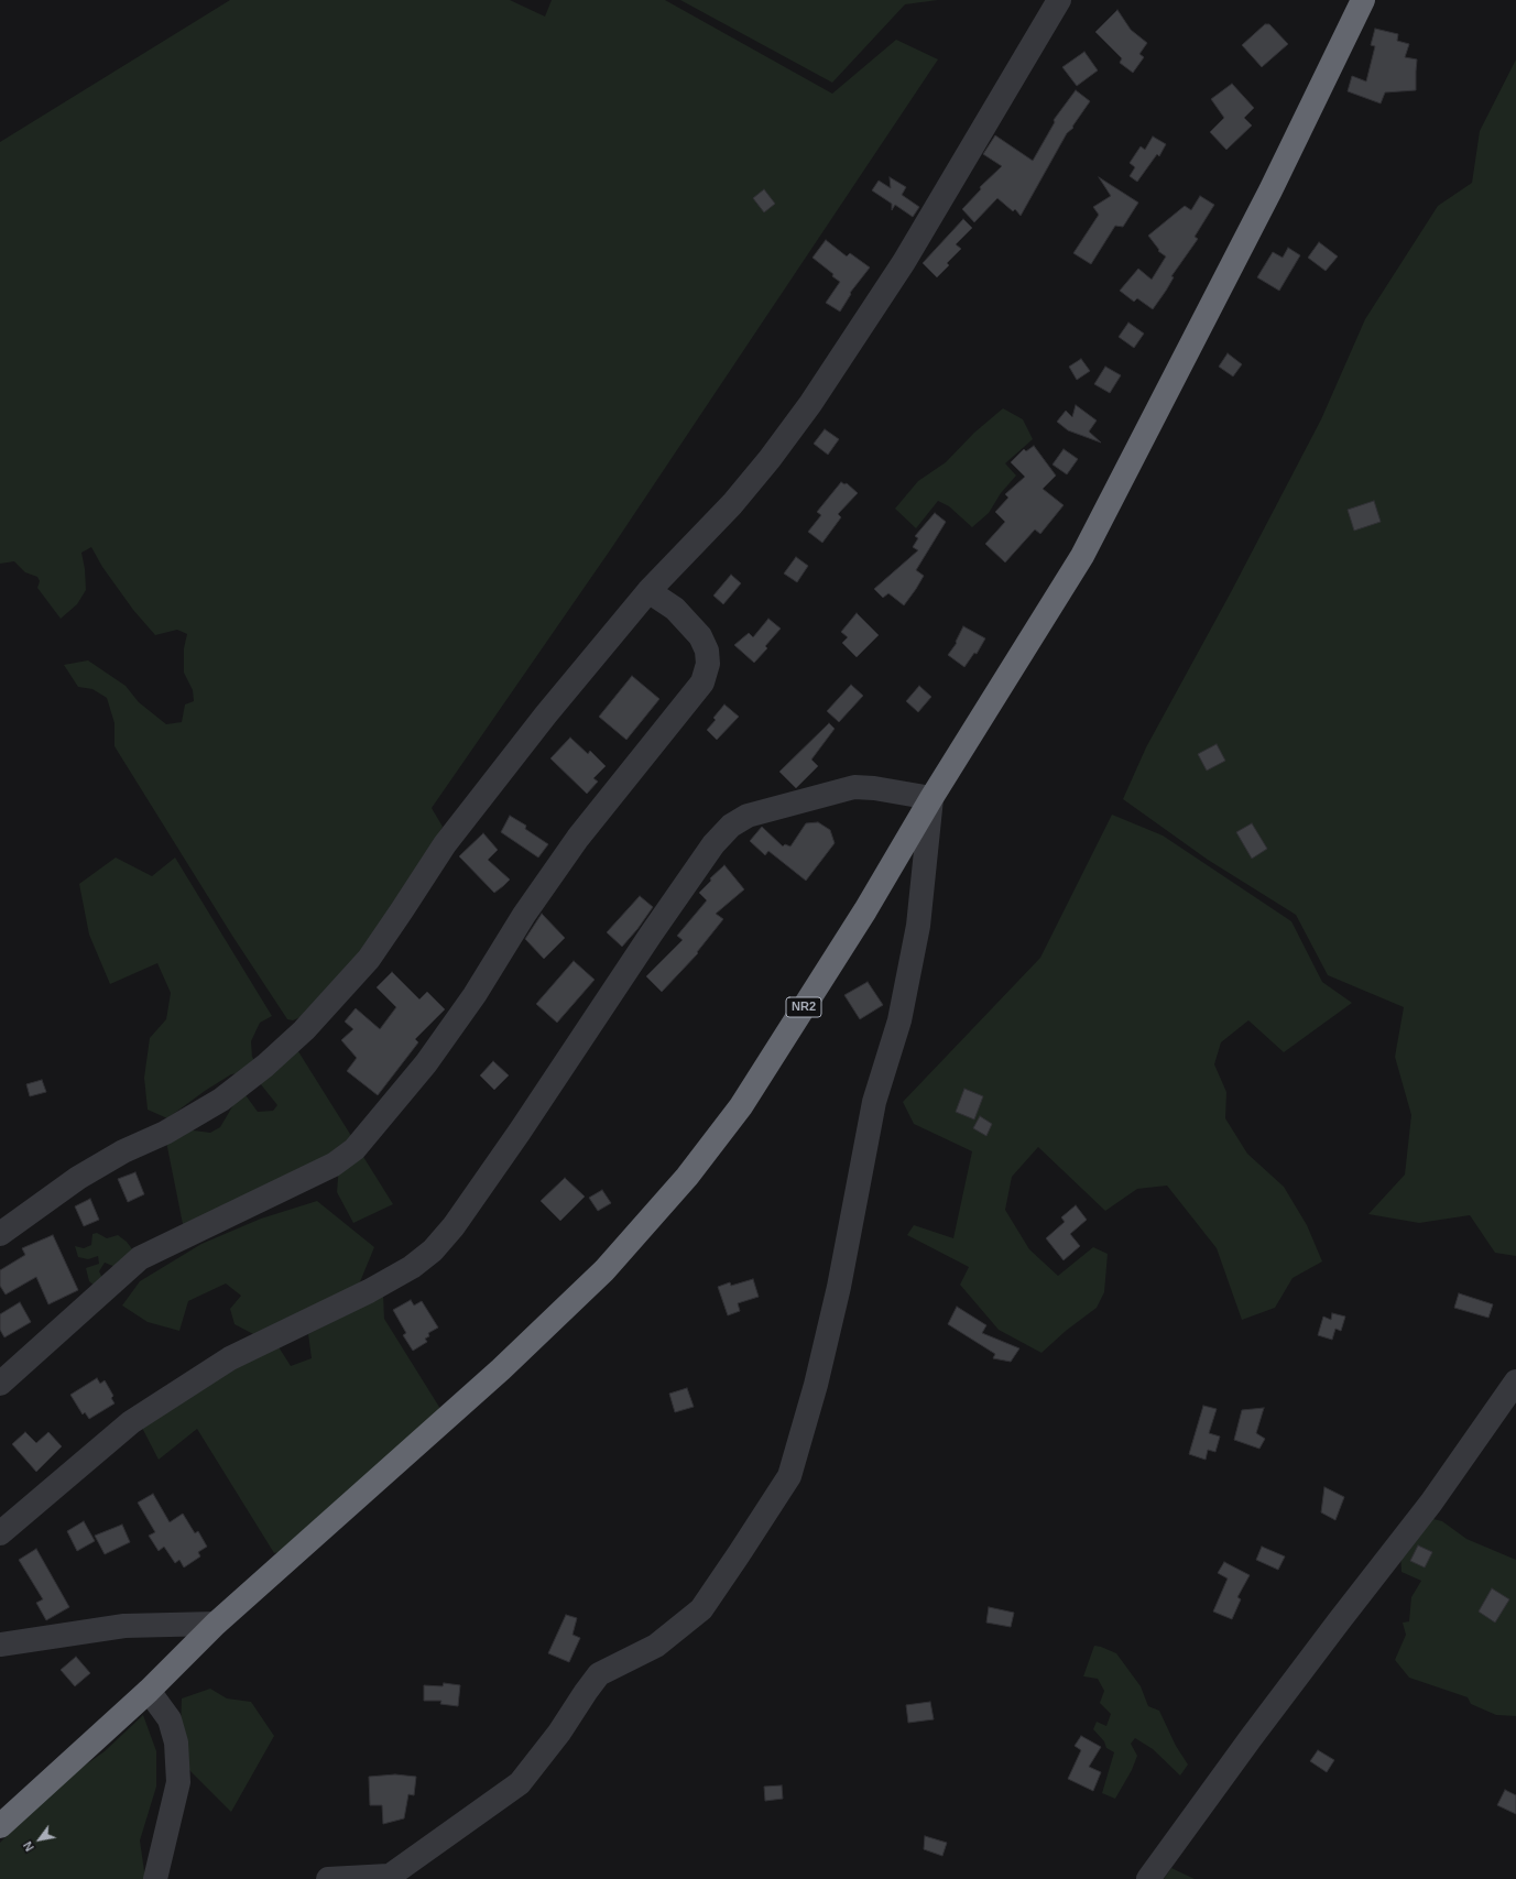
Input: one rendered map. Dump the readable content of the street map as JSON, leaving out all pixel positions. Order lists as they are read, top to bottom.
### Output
{
  "streets": {
    "highway": ["NR2"]
  },
  "north": "bottom left"
}
